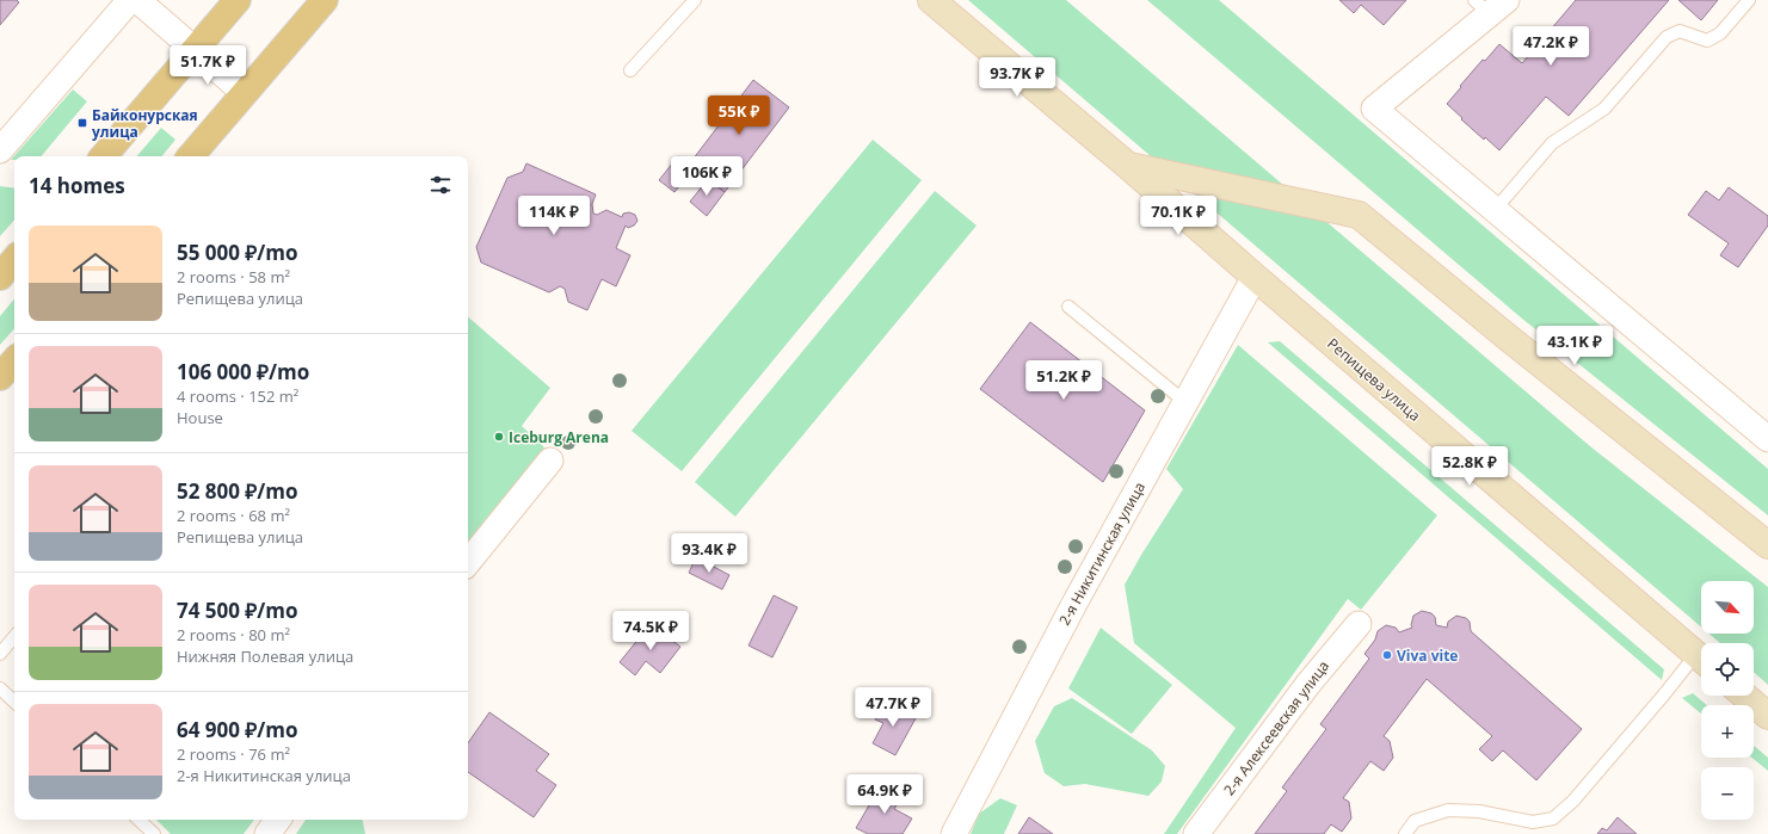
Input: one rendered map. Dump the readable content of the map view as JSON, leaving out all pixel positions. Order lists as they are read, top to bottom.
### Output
{
  "streets": {
    "main road": ["Репищева улица"],
    "street": ["2-я Никитинская улица", "2-я Алексеевская улица"]
  },
  "crossings": [
    ["Репищева улица", "2-я Никитинская улица"]
  ],
  "places": {
    "transit": ["Байконурская улица"],
    "other": ["Iceburg Arena", "Viva vite"]
  },
  "north": "bottom right",
  "page": {
    "price": [
      "47.2K ₽",
      "51.7K ₽",
      "93.7K ₽",
      "55K ₽",
      "106K ₽",
      "114K ₽",
      "70.1K ₽",
      "43.1K ₽",
      "51.2K ₽",
      "52.8K ₽",
      "93.4K ₽",
      "74.5K ₽",
      "47.7K ₽",
      "64.9K ₽"
    ],
    "heading": "14 homes",
    "list": [
      {
        "name": "55 000 ₽/mo",
        "note": "2 rooms · 58 m² · Репищева улица"
      },
      {
        "name": "106 000 ₽/mo",
        "note": "4 rooms · 152 m² · House"
      },
      {
        "name": "52 800 ₽/mo",
        "note": "2 rooms · 68 m² · Репищева улица"
      },
      {
        "name": "74 500 ₽/mo",
        "note": "2 rooms · 80 m² · Нижняя Полевая улица"
      },
      {
        "name": "64 900 ₽/mo",
        "note": "2 rooms · 76 m² · 2-я Никитинская улица"
      }
    ],
    "map_buttons": ["+", "−"]
  }
}
